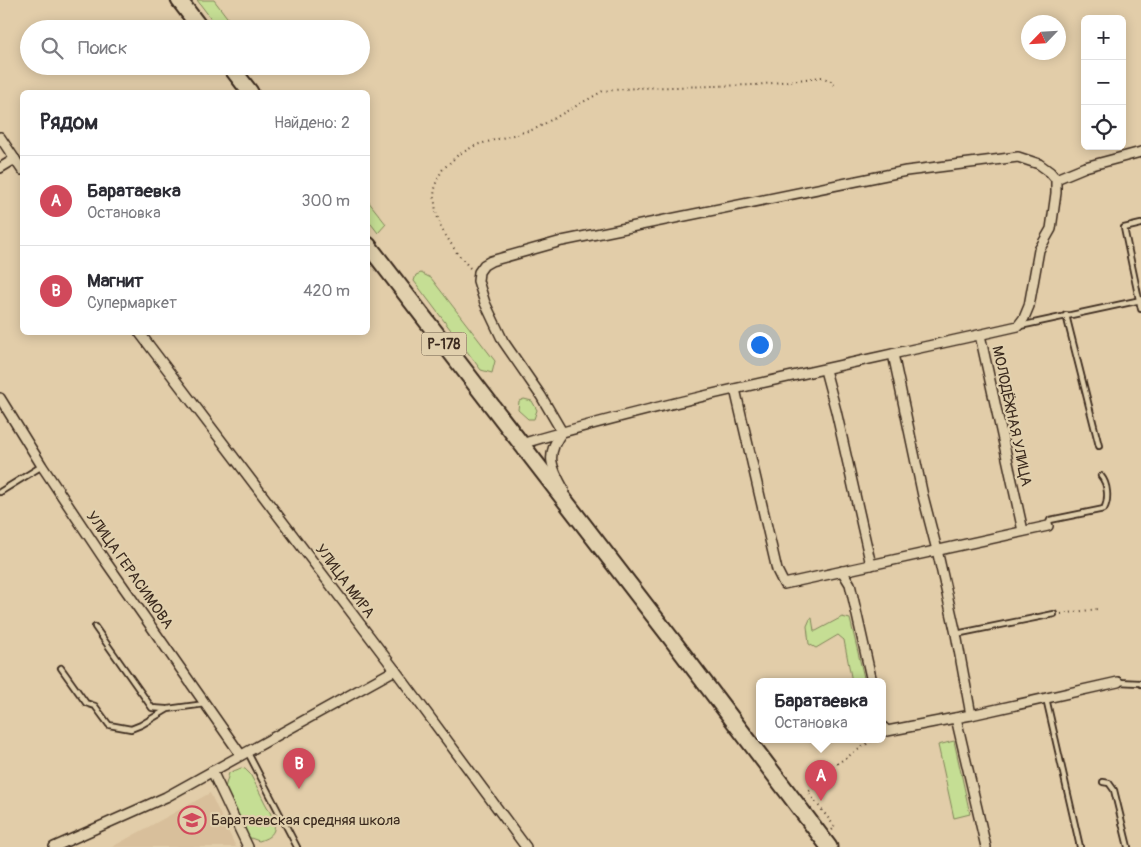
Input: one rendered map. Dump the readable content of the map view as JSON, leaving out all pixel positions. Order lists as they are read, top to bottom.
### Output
{
  "streets": {
    "highway": ["Р-178"],
    "street": ["МОЛОДЁЖНАЯ УЛИЦА", "УЛИЦА ГЕРАСИМОВА", "УЛИЦА МИРА"]
  },
  "crossings": [
    ["Р-178", "МОЛОДЁЖНАЯ УЛИЦА"]
  ],
  "places": {
    "school or university": ["Баратаевская средняя школа"]
  },
  "north": "bottom left",
  "page": {
    "map_buttons": ["+", "−"],
    "search": "Поиск",
    "heading": ["Рядом", "Найдено: 2"],
    "list": [
      {
        "mark": "A",
        "name": "Баратаевка",
        "note": "Остановка",
        "value": "300 m"
      },
      {
        "mark": "B",
        "name": "Магнит",
        "note": "Супермаркет",
        "value": "420 m"
      }
    ],
    "popup": ["Баратаевка", "Остановка"],
    "pins": ["B", "A"]
  }
}
